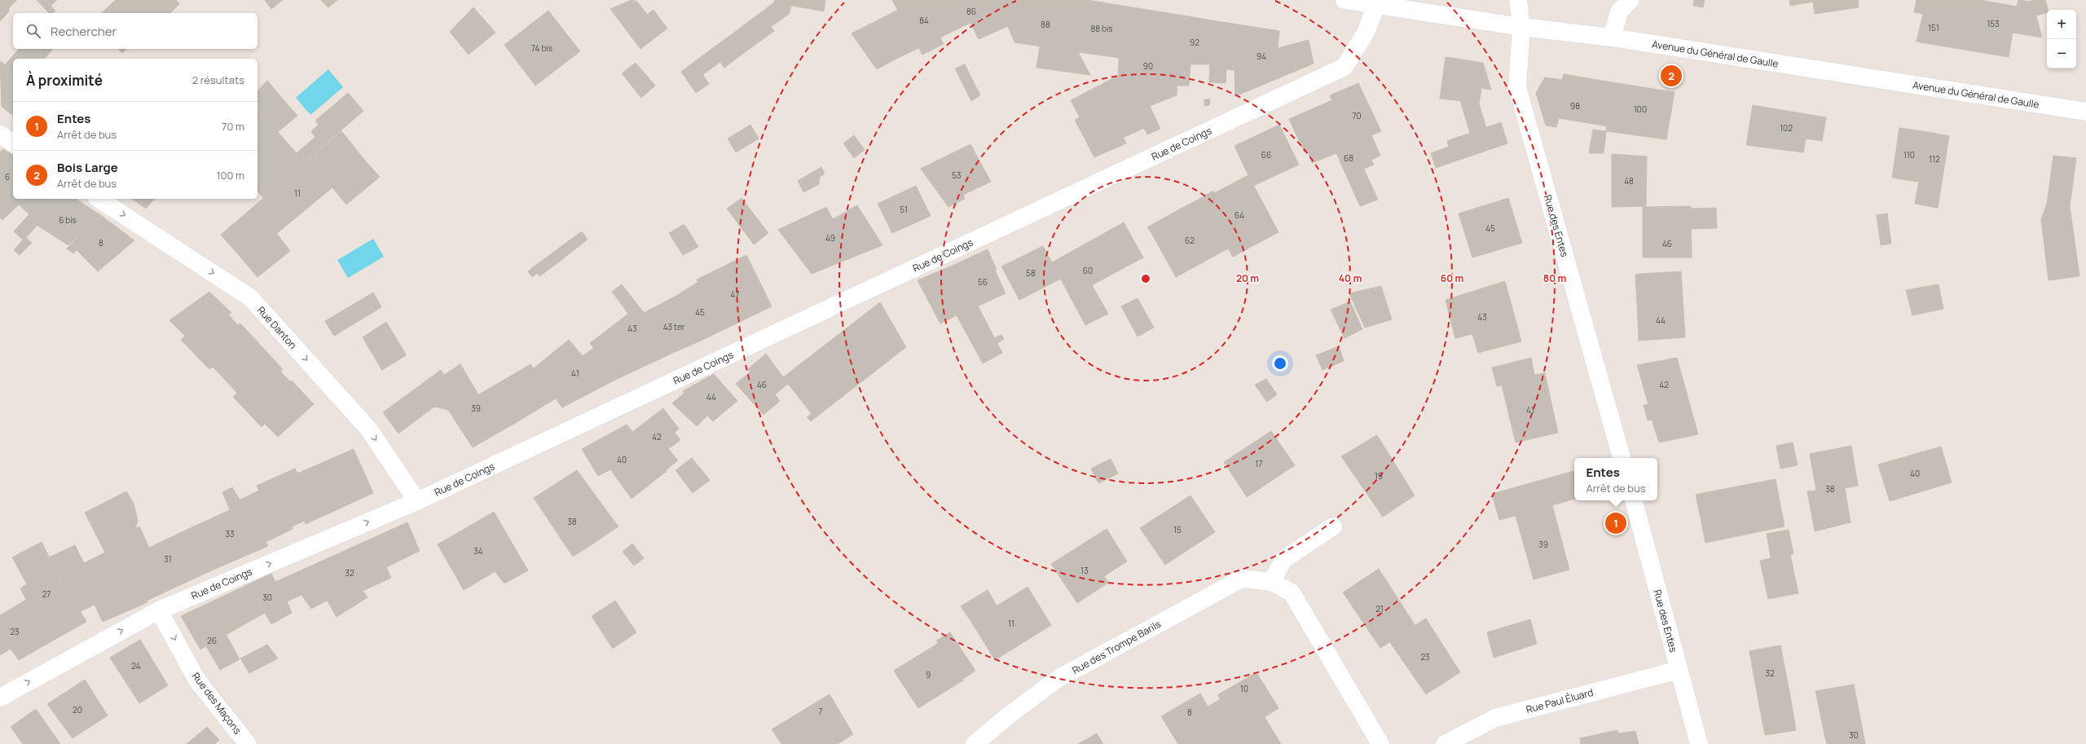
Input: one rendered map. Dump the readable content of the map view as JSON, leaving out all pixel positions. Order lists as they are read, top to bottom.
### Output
{
  "streets": {
    "street": [
      "Avenue du Général de Gaulle",
      "Rue de Coings",
      "Rue des Entes",
      "Rue Danton",
      "Rue des Trompe Barils",
      "Rue Paul Éluard",
      "Rue des Maçons"
    ]
  },
  "crossings": [
    ["Avenue du Général de Gaulle", "Rue de Coings"],
    ["Avenue du Général de Gaulle", "Rue des Entes"],
    ["Rue de Coings", "Rue Danton"],
    ["Rue de Coings", "Rue des Maçons"],
    ["Rue des Entes", "Rue Paul Éluard"]
  ],
  "one_way": ["Rue Danton", "Rue des Maçons"],
  "house_numbers": [
    "86",
    "84",
    "153",
    "88",
    "151",
    "88 bis",
    "92",
    "74 bis",
    "94",
    "90",
    "98",
    "100",
    "70",
    "102",
    "66",
    "110",
    "68",
    "112",
    "53",
    "6",
    "48",
    "11",
    "51",
    "64",
    "6 bis",
    "45",
    "49",
    "62",
    "8",
    "46",
    "60",
    "58",
    "56",
    "47",
    "45",
    "43",
    "44",
    "43 ter",
    "43",
    "41",
    "46",
    "42",
    "44",
    "39",
    "41",
    "42",
    "40",
    "17",
    "40",
    "19",
    "38",
    "38",
    "15",
    "33",
    "39",
    "34",
    "31",
    "13",
    "32",
    "27",
    "30",
    "21",
    "11",
    "23",
    "26",
    "23",
    "24",
    "32",
    "9",
    "10",
    "20",
    "7",
    "8",
    "30"
  ],
  "page": {
    "map_buttons": ["+", "−"],
    "search": "Rechercher",
    "heading": ["À proximité", "2 résultats"],
    "pins": ["2", "1"],
    "list": [
      {
        "mark": "1",
        "name": "Entes",
        "note": "Arrêt de bus",
        "value": "70 m"
      },
      {
        "mark": "2",
        "name": "Bois Large",
        "note": "Arrêt de bus",
        "value": "100 m"
      }
    ],
    "popup": ["Entes", "Arrêt de bus"]
  },
  "rings": [
    "20 m",
    "40 m",
    "60 m",
    "80 m"
  ]
}
